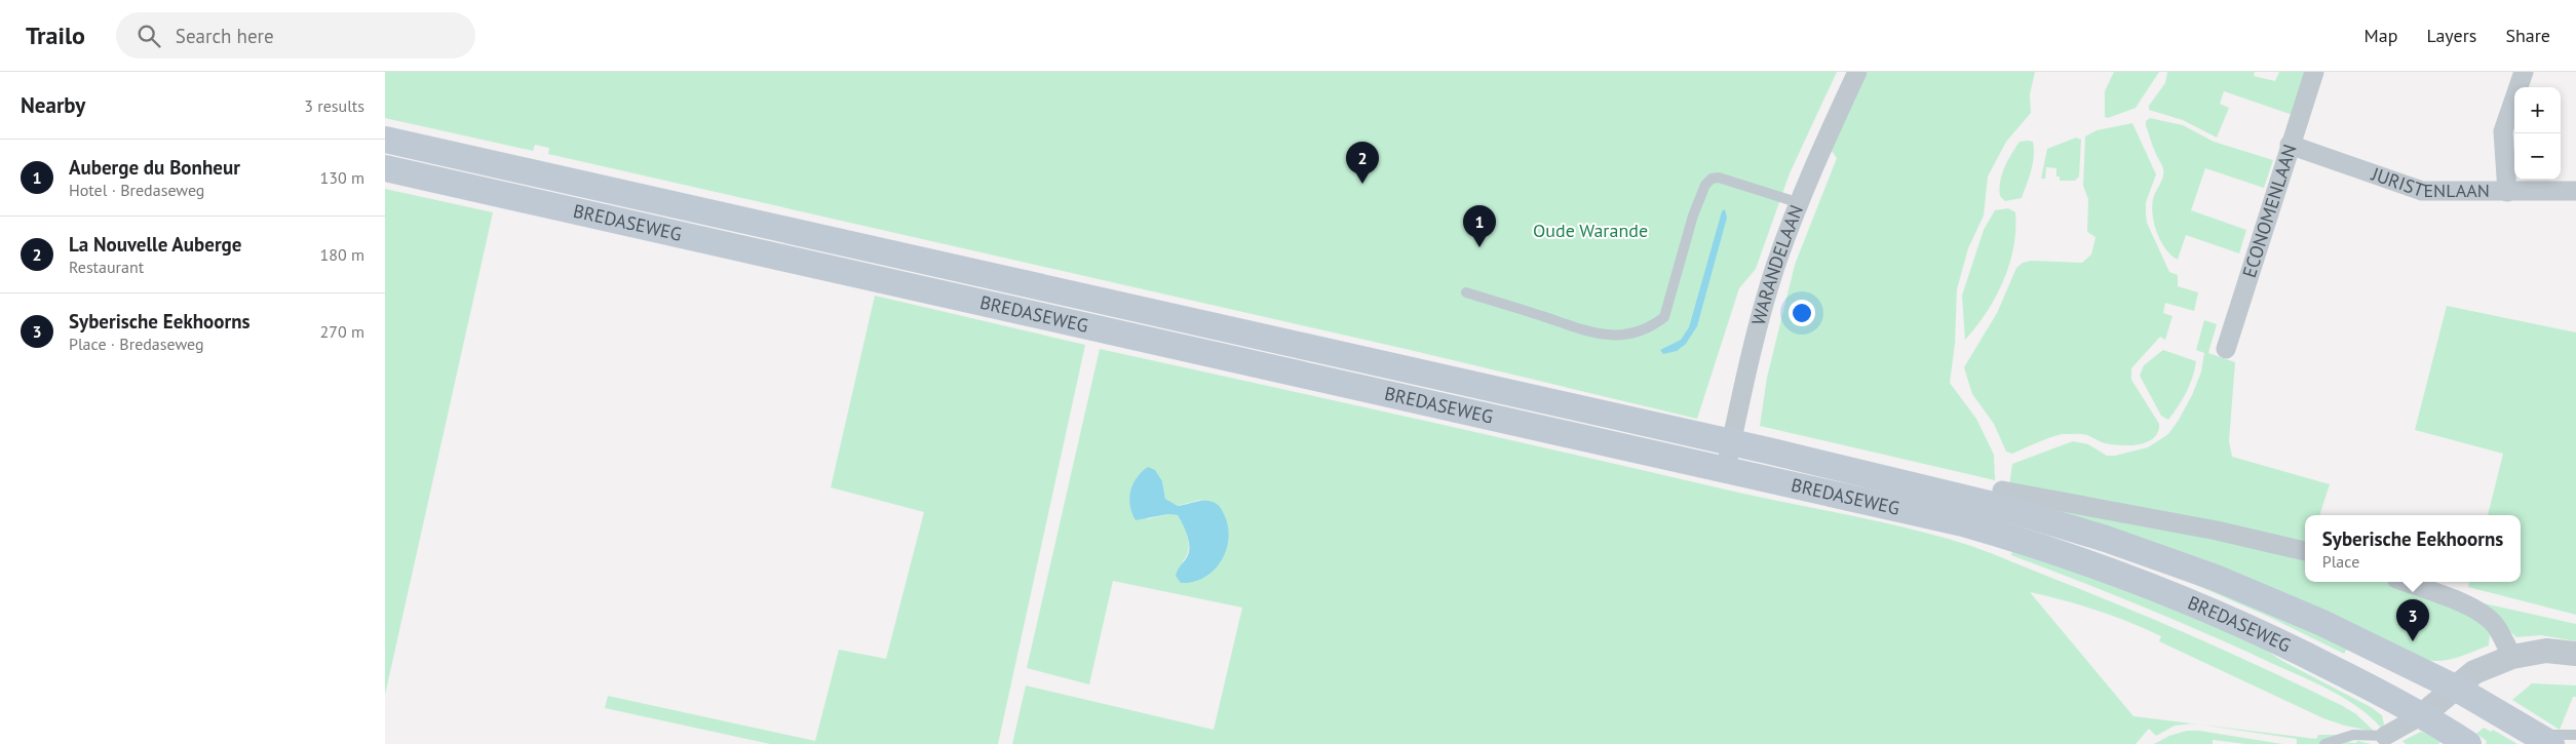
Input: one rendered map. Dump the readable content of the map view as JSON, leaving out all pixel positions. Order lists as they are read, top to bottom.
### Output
{
  "streets": {
    "main road": ["BREDASEWEG"],
    "street": ["JURISTENLAAN", "ECONOMENLAAN", "WARANDELAAN"]
  },
  "crossings": [
    ["JURISTENLAAN", "ECONOMENLAAN"],
    ["BREDASEWEG", "WARANDELAAN"]
  ],
  "parks": ["Oude Warande"],
  "page": {
    "header": "Trailo",
    "search": "Search here",
    "nav": ["Map", "Layers", "Share"],
    "heading": ["Nearby", "3 results"],
    "map_buttons": ["+", "−"],
    "list": [
      {
        "mark": "1",
        "name": "Auberge du Bonheur",
        "note": "Hotel · Bredaseweg",
        "value": "130 m"
      },
      {
        "mark": "2",
        "name": "La Nouvelle Auberge",
        "note": "Restaurant",
        "value": "180 m"
      },
      {
        "mark": "3",
        "name": "Syberische Eekhoorns",
        "note": "Place · Bredaseweg",
        "value": "270 m"
      }
    ],
    "pins": ["2", "1", "3"],
    "popup": ["Syberische Eekhoorns", "Place"]
  }
}
